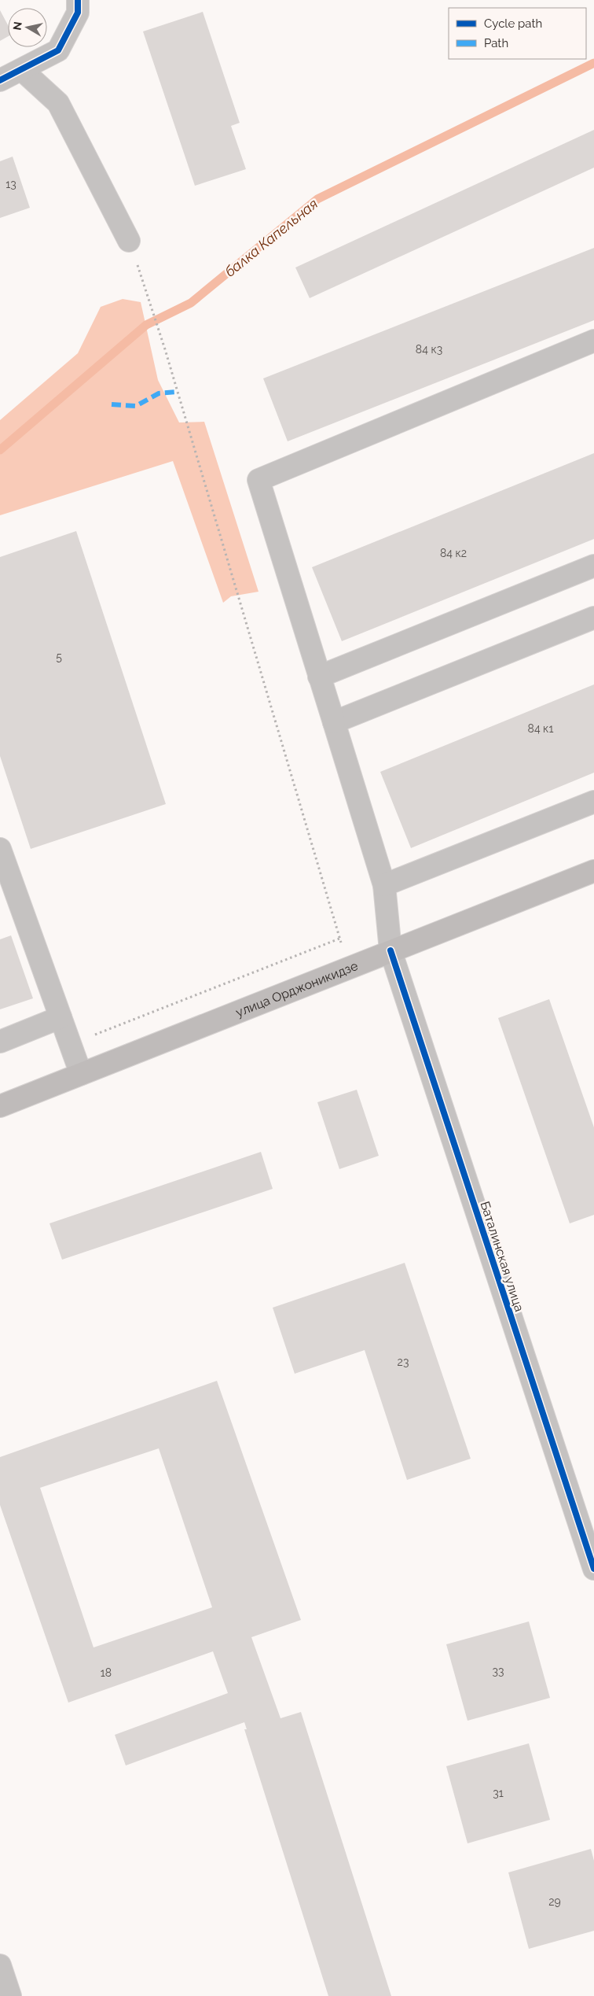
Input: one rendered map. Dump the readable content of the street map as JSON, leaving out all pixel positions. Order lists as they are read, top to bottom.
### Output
{
  "streets": {
    "main road": ["улица Орджоникидзе"],
    "street": ["Баталинская улица"]
  },
  "crossings": [
    ["улица Орджоникидзе", "Баталинская улица"]
  ],
  "water": ["балка Капельная"],
  "house_numbers": [
    "13",
    "84 к3",
    "84 к2",
    "5",
    "84 к1",
    "23",
    "33",
    "18",
    "31",
    "29"
  ],
  "legend": ["Cycle path", "Path"],
  "north": "left"
}
